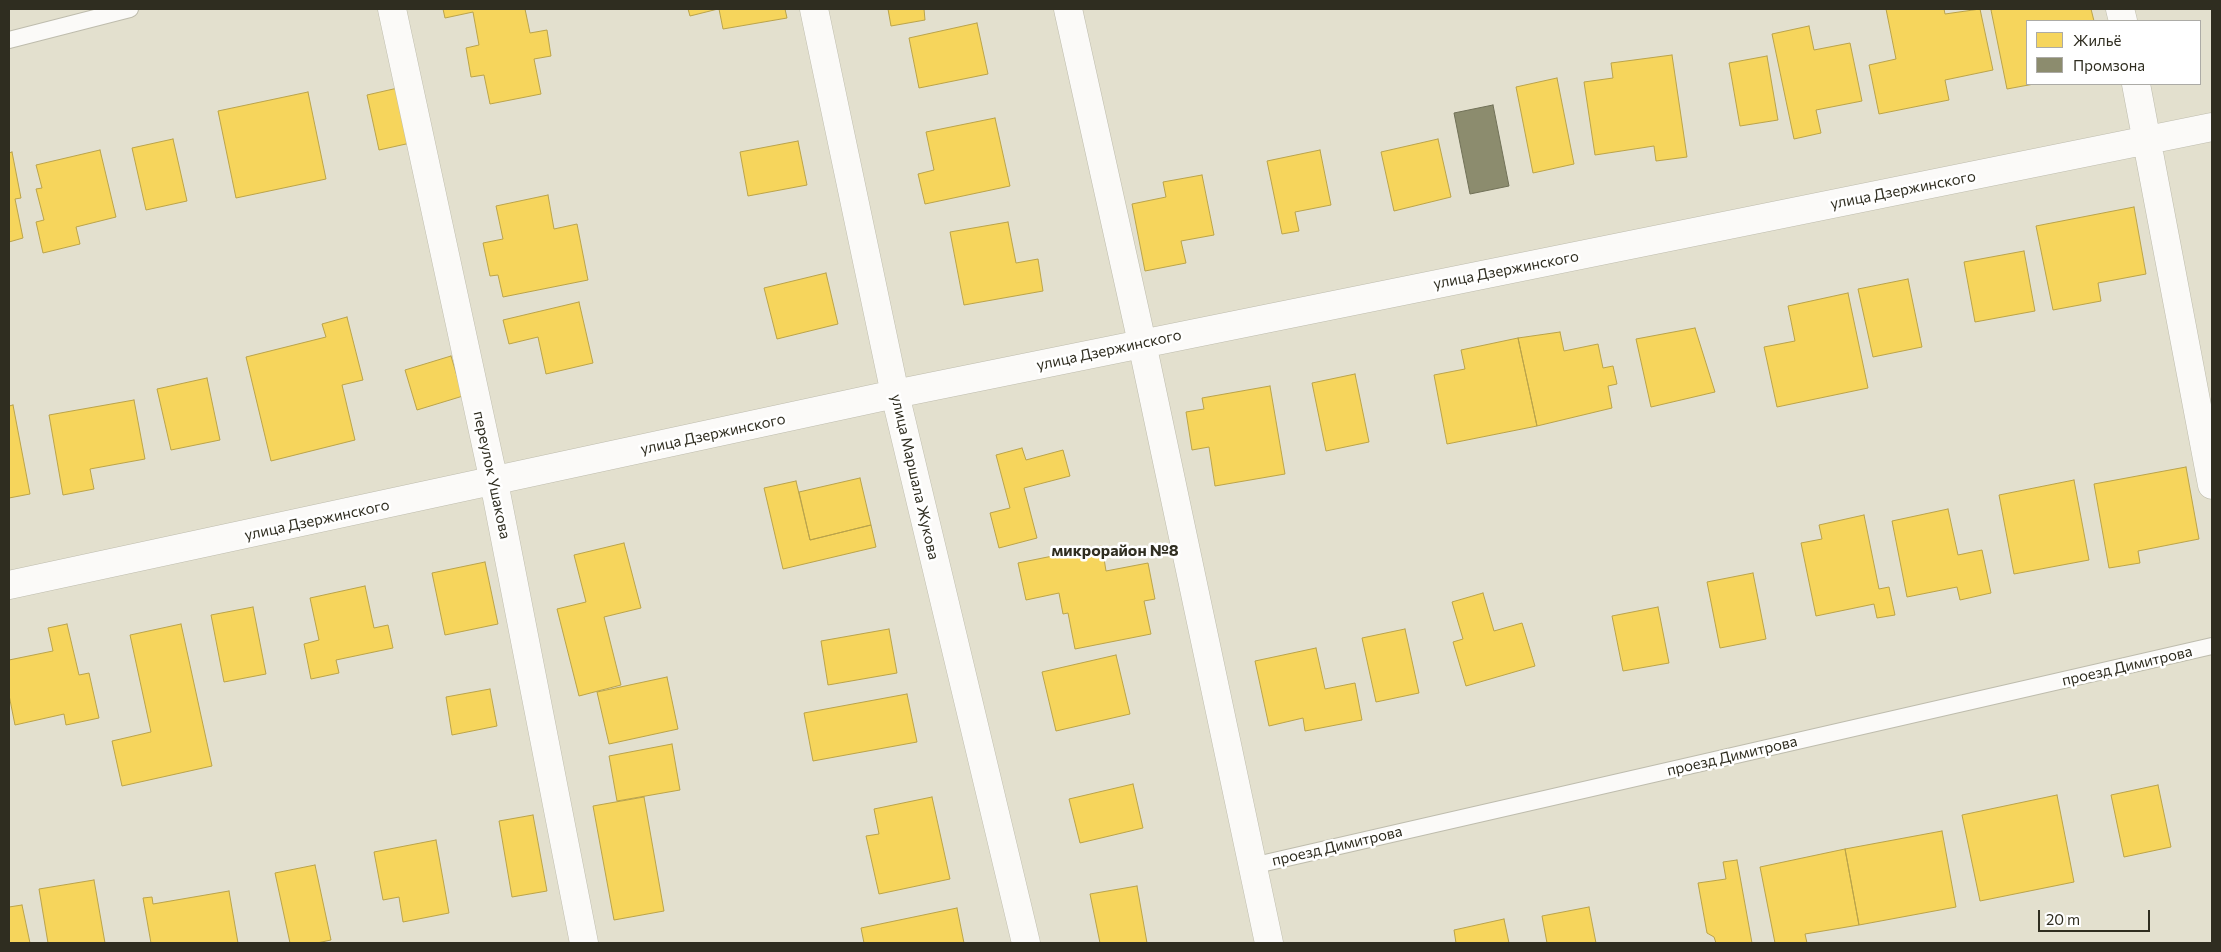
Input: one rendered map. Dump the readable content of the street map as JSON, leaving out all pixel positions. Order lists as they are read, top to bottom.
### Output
{
  "streets": {
    "street": ["улица Дзержинского", "переулок Ушакова", "улица Маршала Жукова"],
    "lane": ["проезд Димитрова"]
  },
  "crossings": [
    ["улица Дзержинского", "переулок Ушакова"],
    ["улица Дзержинского", "улица Маршала Жукова"]
  ],
  "districts": ["микрорайон №8"],
  "legend": ["Жильё", "Промзона"],
  "scale_bar": "20 m"
}
